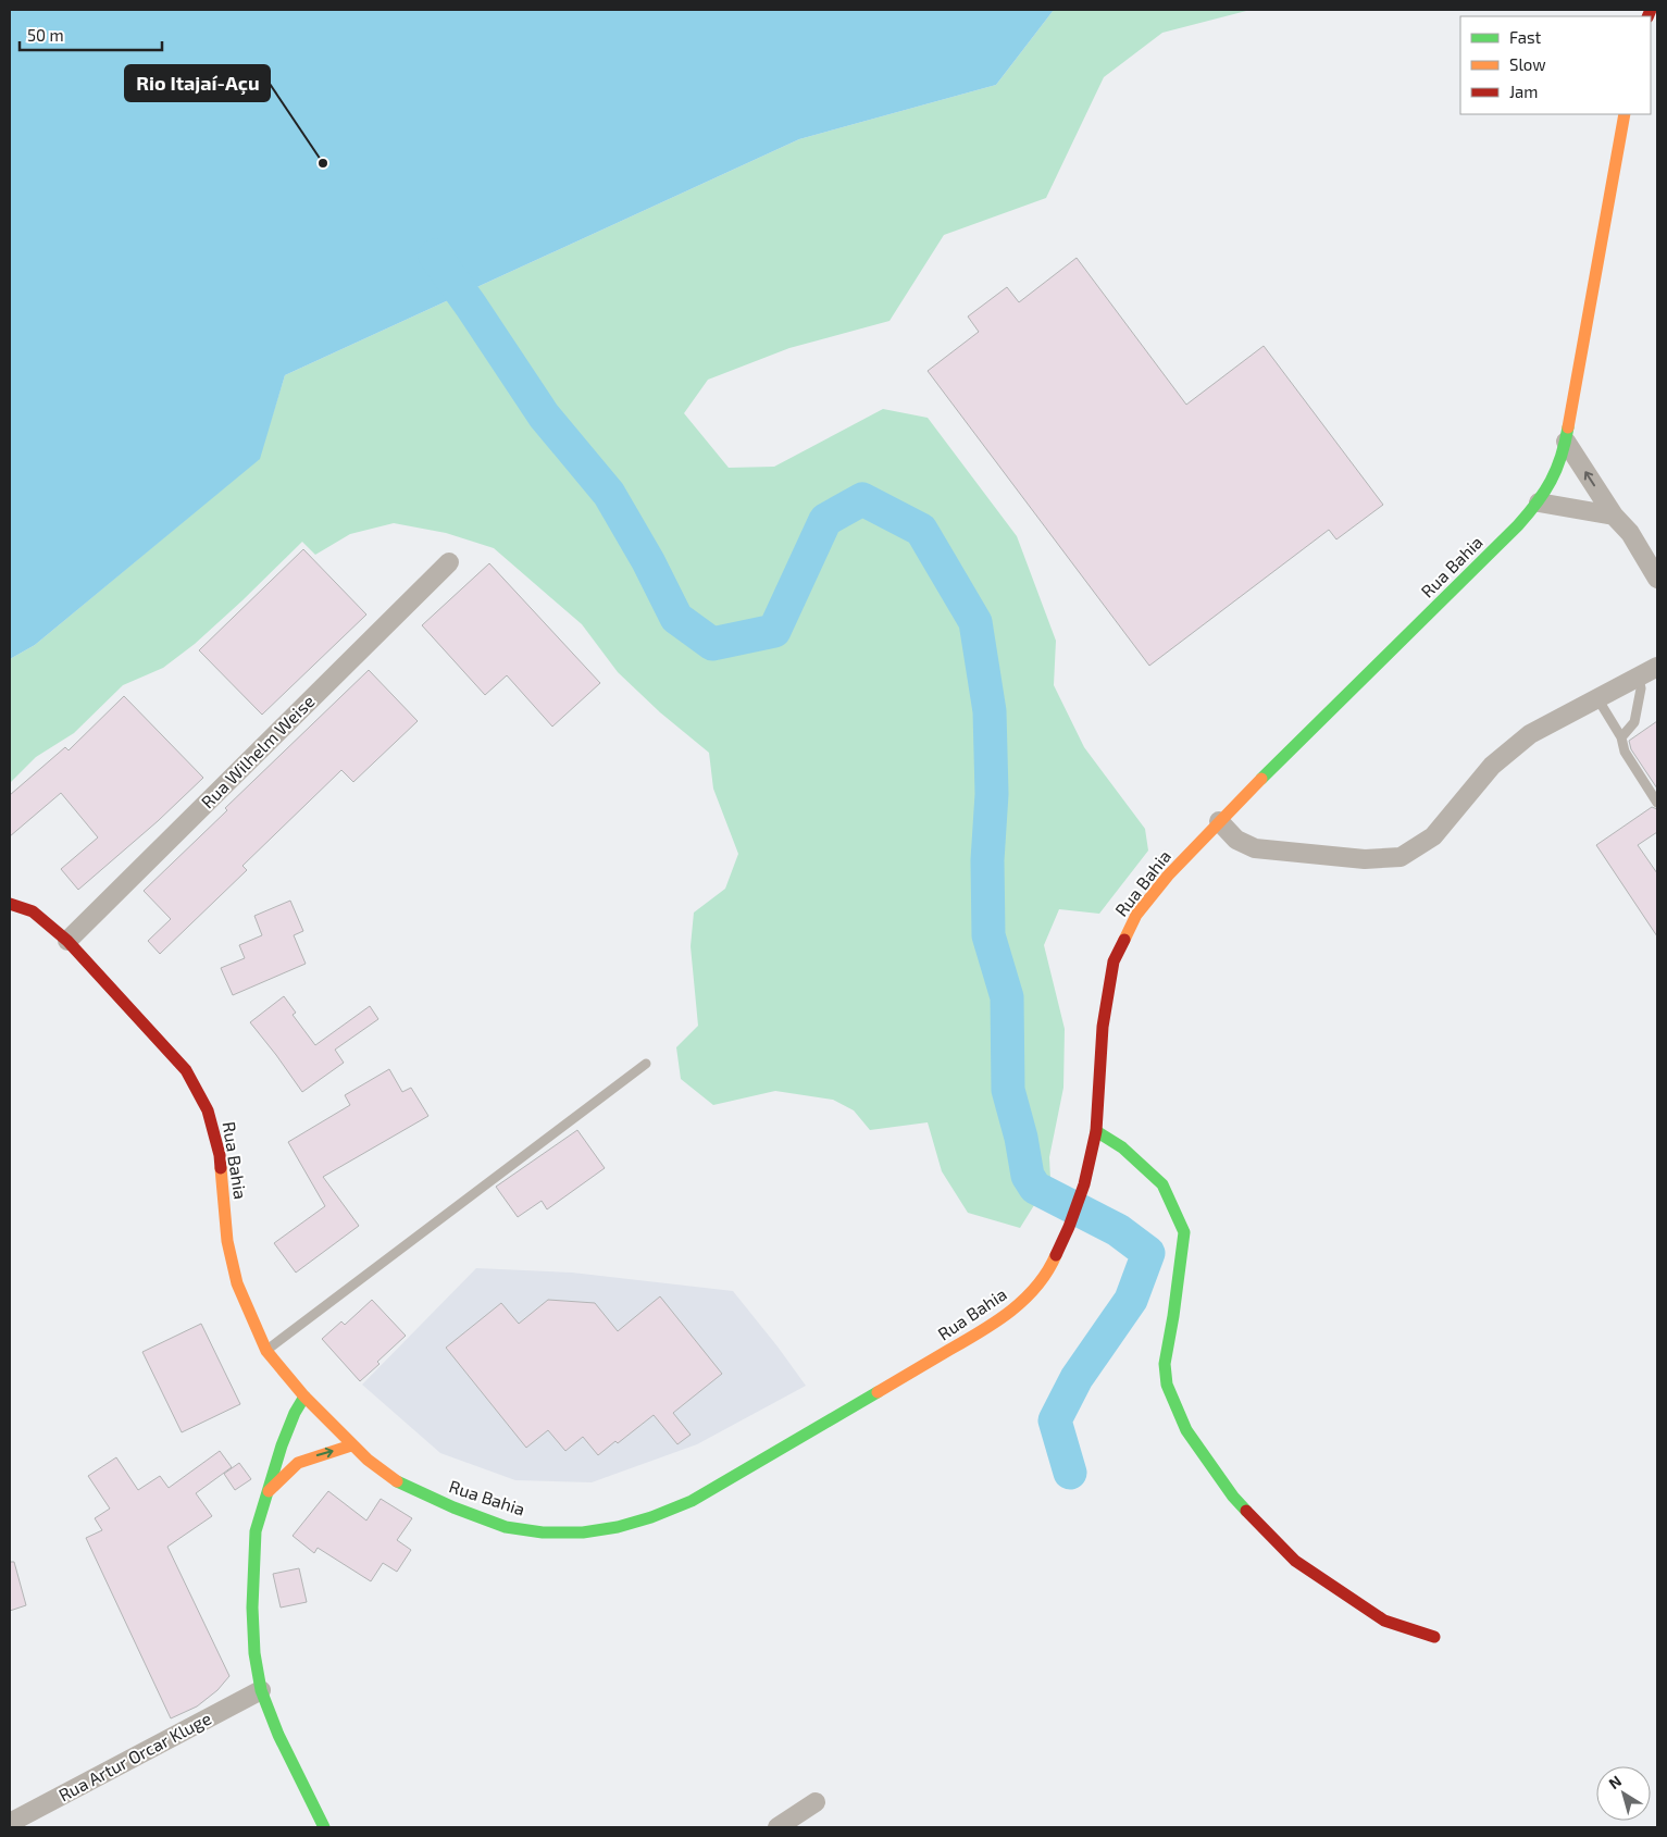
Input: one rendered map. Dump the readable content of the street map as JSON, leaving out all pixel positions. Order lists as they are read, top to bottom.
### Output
{
  "streets": {
    "main road": ["Rua Bahia"],
    "street": ["Rua Wilhelm Weise", "Rua Artur Orcar Kluge"]
  },
  "crossings": [
    ["Rua Bahia", "Rua Wilhelm Weise"]
  ],
  "places": ["Rio Itajaí-Açu"],
  "legend": ["Fast", "Slow", "Jam"],
  "scale_bar": "50 m",
  "north": "top left"
}
